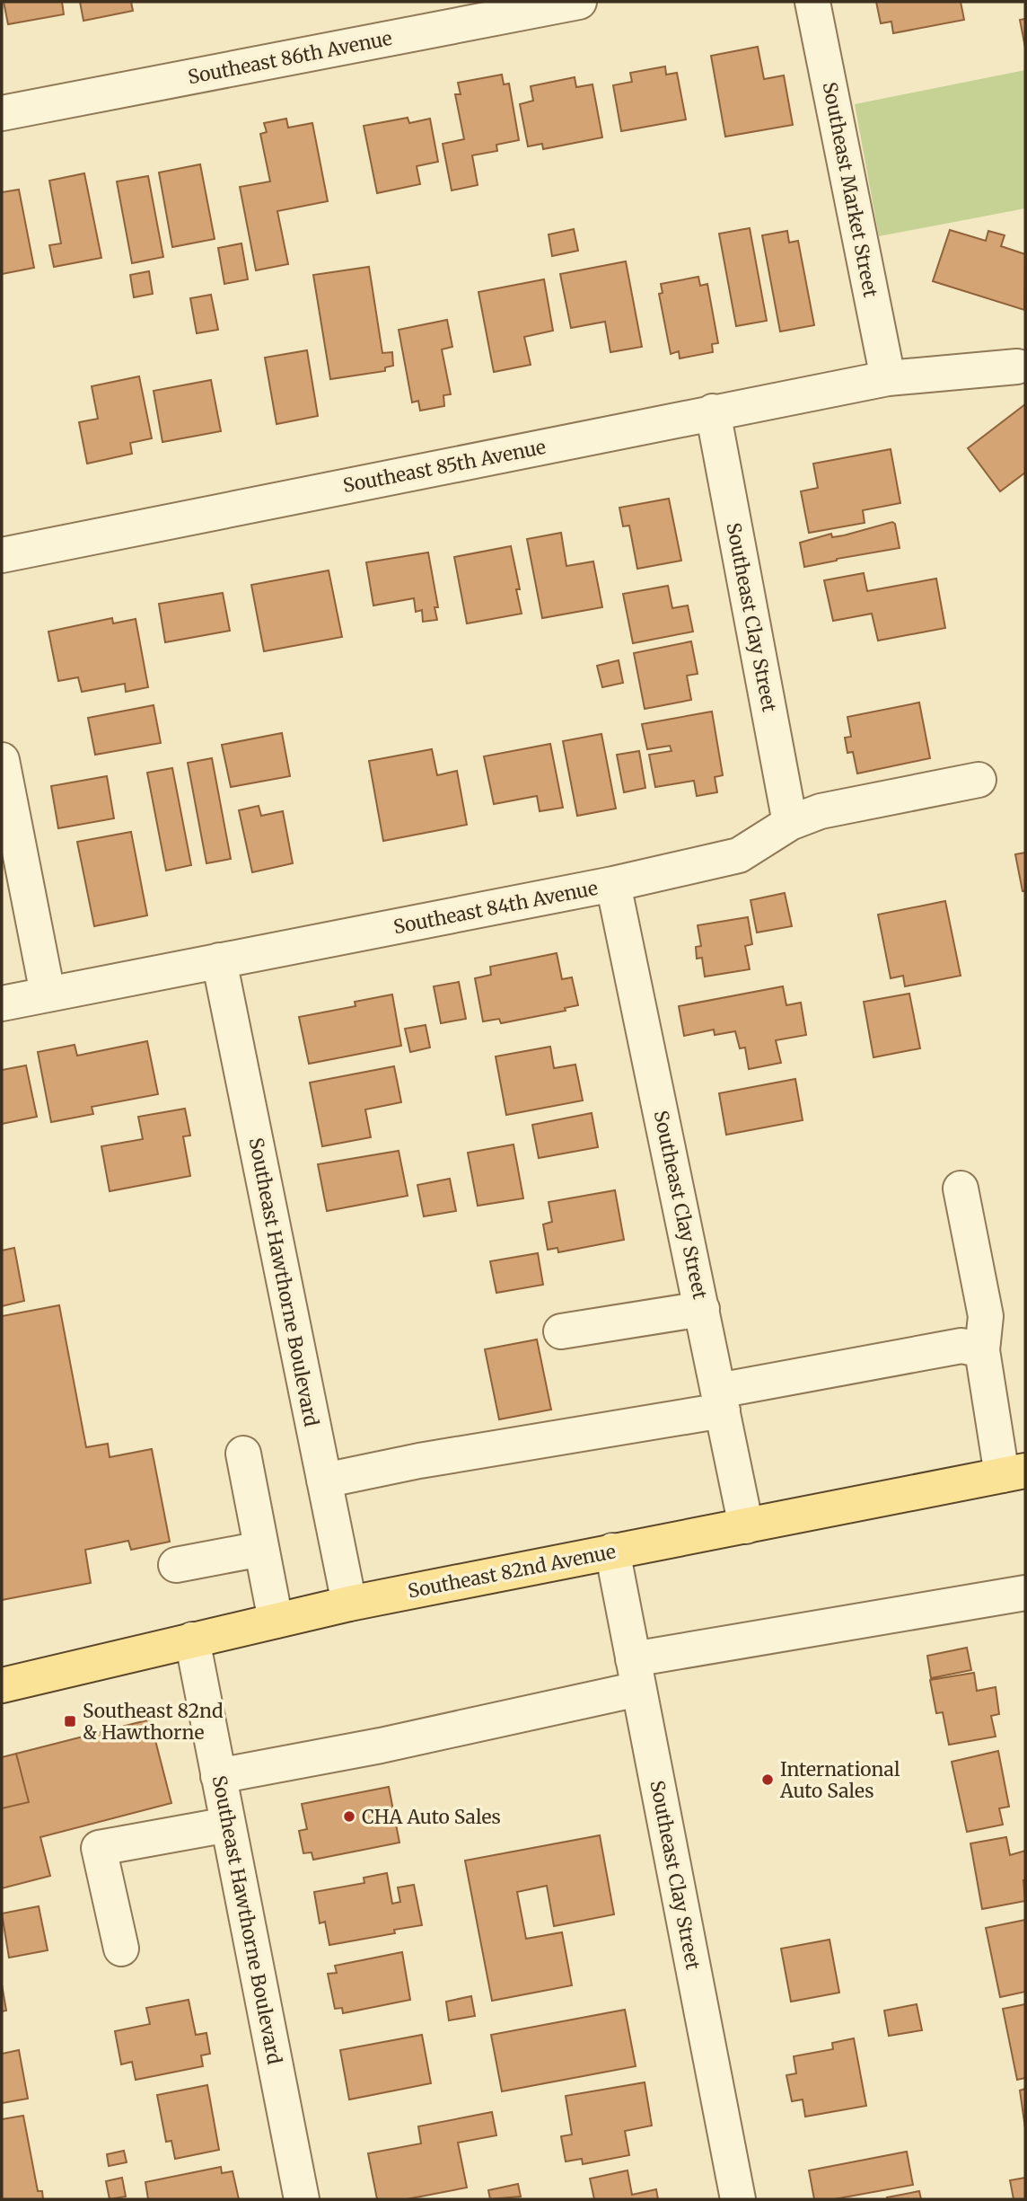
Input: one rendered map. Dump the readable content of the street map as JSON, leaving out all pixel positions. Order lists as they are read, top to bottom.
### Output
{
  "streets": {
    "main road": ["Southeast 82nd Avenue"],
    "street": [
      "Southeast 86th Avenue",
      "Southeast Market Street",
      "Southeast 85th Avenue",
      "Southeast Clay Street",
      "Southeast 84th Avenue",
      "Southeast Hawthorne Boulevard"
    ]
  },
  "crossings": [
    ["Southeast Market Street", "Southeast 85th Avenue"],
    ["Southeast 85th Avenue", "Southeast Clay Street"],
    ["Southeast Clay Street", "Southeast 84th Avenue"],
    ["Southeast Clay Street", "Southeast 82nd Avenue"],
    ["Southeast 84th Avenue", "Southeast Hawthorne Boulevard"],
    ["Southeast Hawthorne Boulevard", "Southeast 82nd Avenue"]
  ],
  "places": {
    "transit": ["Southeast 82nd & Hawthorne"],
    "other": ["International Auto Sales", "CHA Auto Sales"]
  }
}
